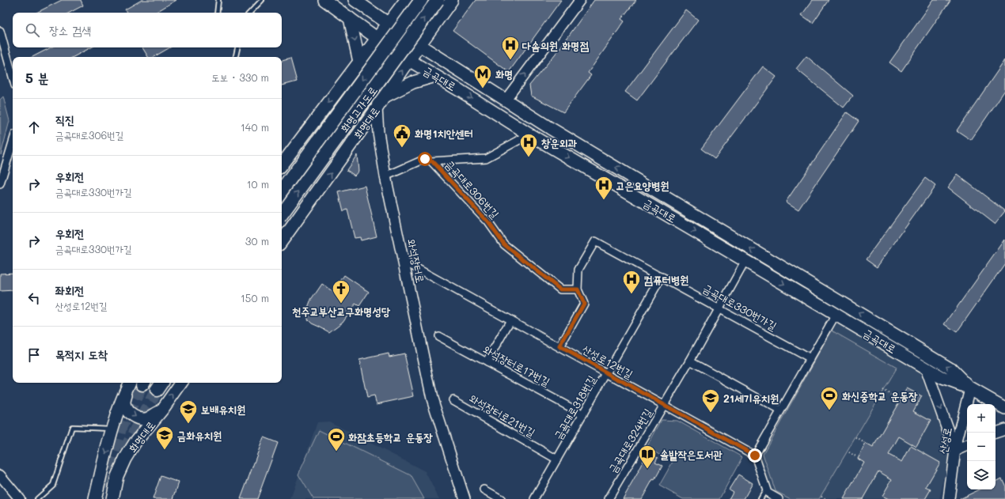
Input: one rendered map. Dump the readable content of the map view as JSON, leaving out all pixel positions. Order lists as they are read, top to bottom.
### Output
{
  "streets": {
    "highway": ["화명고가도로"],
    "main road": [
      "금곡대로",
      "화명대로",
      "와석장터로",
      "산성로"
    ],
    "street": [
      "금곡대로306번길",
      "금곡대로330번가길",
      "산성로12번길",
      "와석장터로17번길",
      "금곡대로318번길",
      "와석장터로21번길",
      "금곡대로324번길"
    ]
  },
  "crossings": [
    ["금곡대로", "화명대로"],
    ["금곡대로", "금곡대로306번길"],
    ["금곡대로", "와석장터로"],
    ["금곡대로", "금곡대로324번길"],
    ["금곡대로", "산성로"],
    ["화명대로", "와석장터로"],
    ["금곡대로306번길", "금곡대로330번가길"],
    ["와석장터로", "산성로12번길"],
    ["금곡대로330번가길", "산성로12번길"],
    ["금곡대로330번가길", "금곡대로318번길"],
    ["금곡대로330번가길", "금곡대로324번길"],
    ["산성로12번길", "금곡대로318번길"],
    ["산성로12번길", "금곡대로324번길"],
    ["와석장터로17번길", "금곡대로318번길"],
    ["금곡대로318번길", "와석장터로21번길"]
  ],
  "places": {
    "hospital": [
      "다솜의원 화명점",
      "창운외과",
      "고은요양병원",
      "컴퓨터병원"
    ],
    "metro station": ["화명"],
    "public building": ["화명1치안센터"],
    "church": ["천주교부산교구화명성당"],
    "sports": ["화신중학교 운동장", "화잠초등학교 운동장"],
    "school or university": ["21세기유치원", "보배유치원", "금화유치원"],
    "library": ["솔밭작은도서관"]
  },
  "page": {
    "search": "장소 검색",
    "heading": ["5 분", "도보 · 330 m"],
    "list": [
      ["직진", "금곡대로306번길", "140 m"],
      ["우회전", "금곡대로330번가길", "10 m"],
      ["우회전", "금곡대로330번가길", "30 m"],
      ["좌회전", "산성로12번길", "150 m"],
      "목적지 도착"
    ],
    "map_buttons": ["+", "−"]
  }
}
